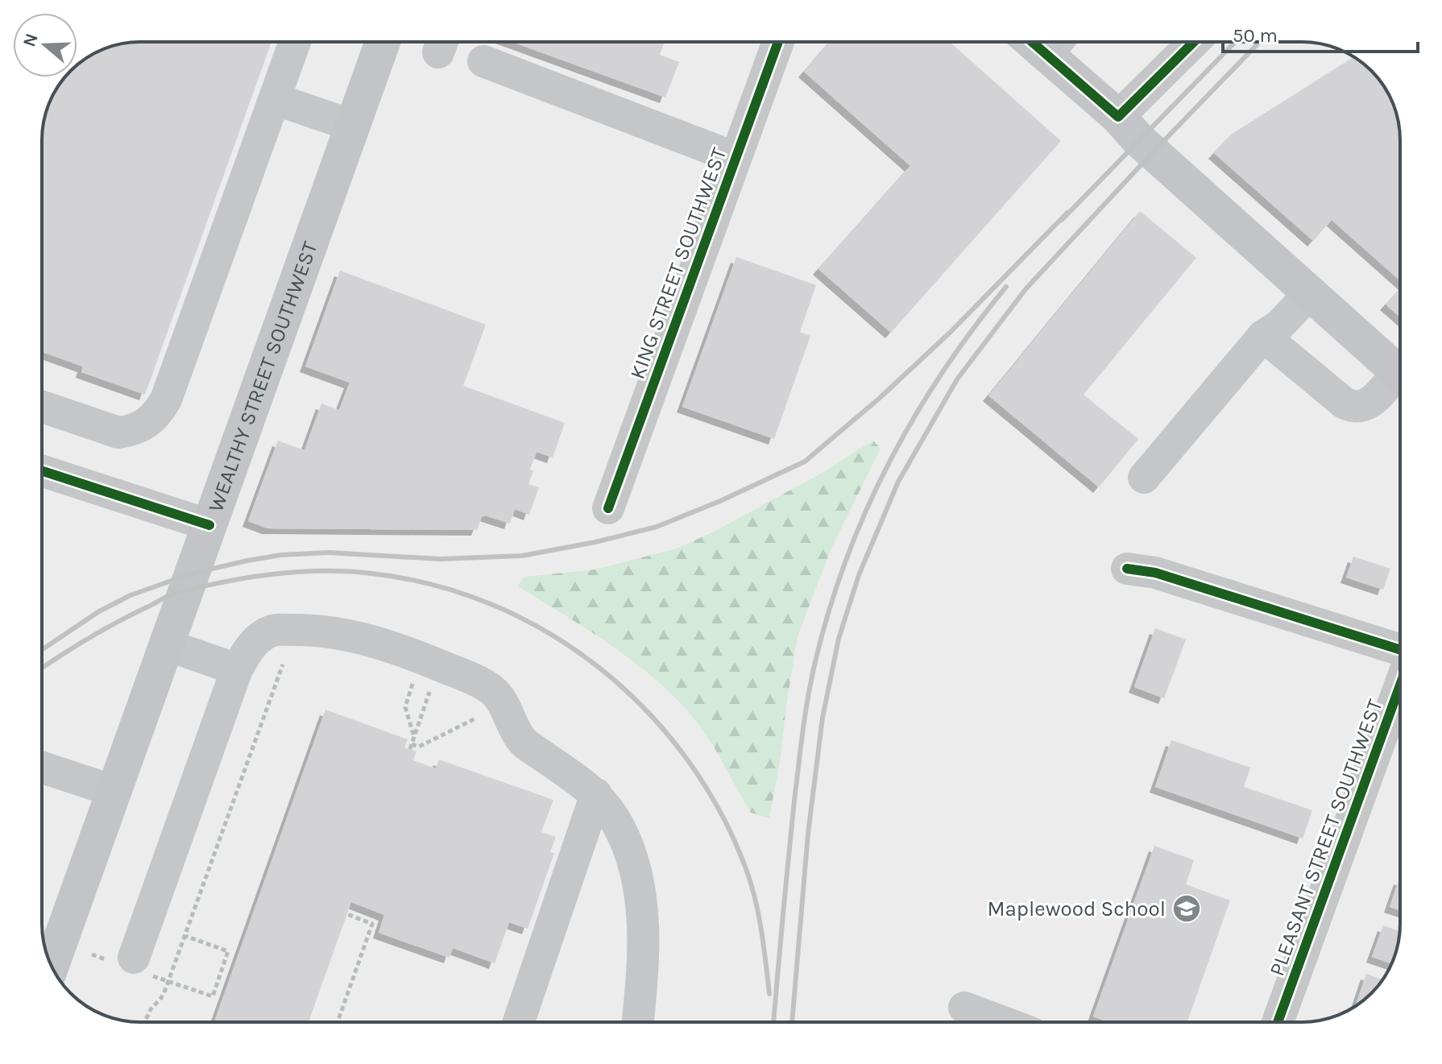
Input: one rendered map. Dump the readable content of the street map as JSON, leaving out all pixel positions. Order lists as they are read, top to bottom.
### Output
{
  "streets": {
    "main road": ["WEALTHY STREET SOUTHWEST"],
    "street": ["KING STREET SOUTHWEST", "PLEASANT STREET SOUTHWEST"]
  },
  "places": {
    "school or university": ["Maplewood School"]
  },
  "scale_bar": "50 m",
  "north": "left"
}
